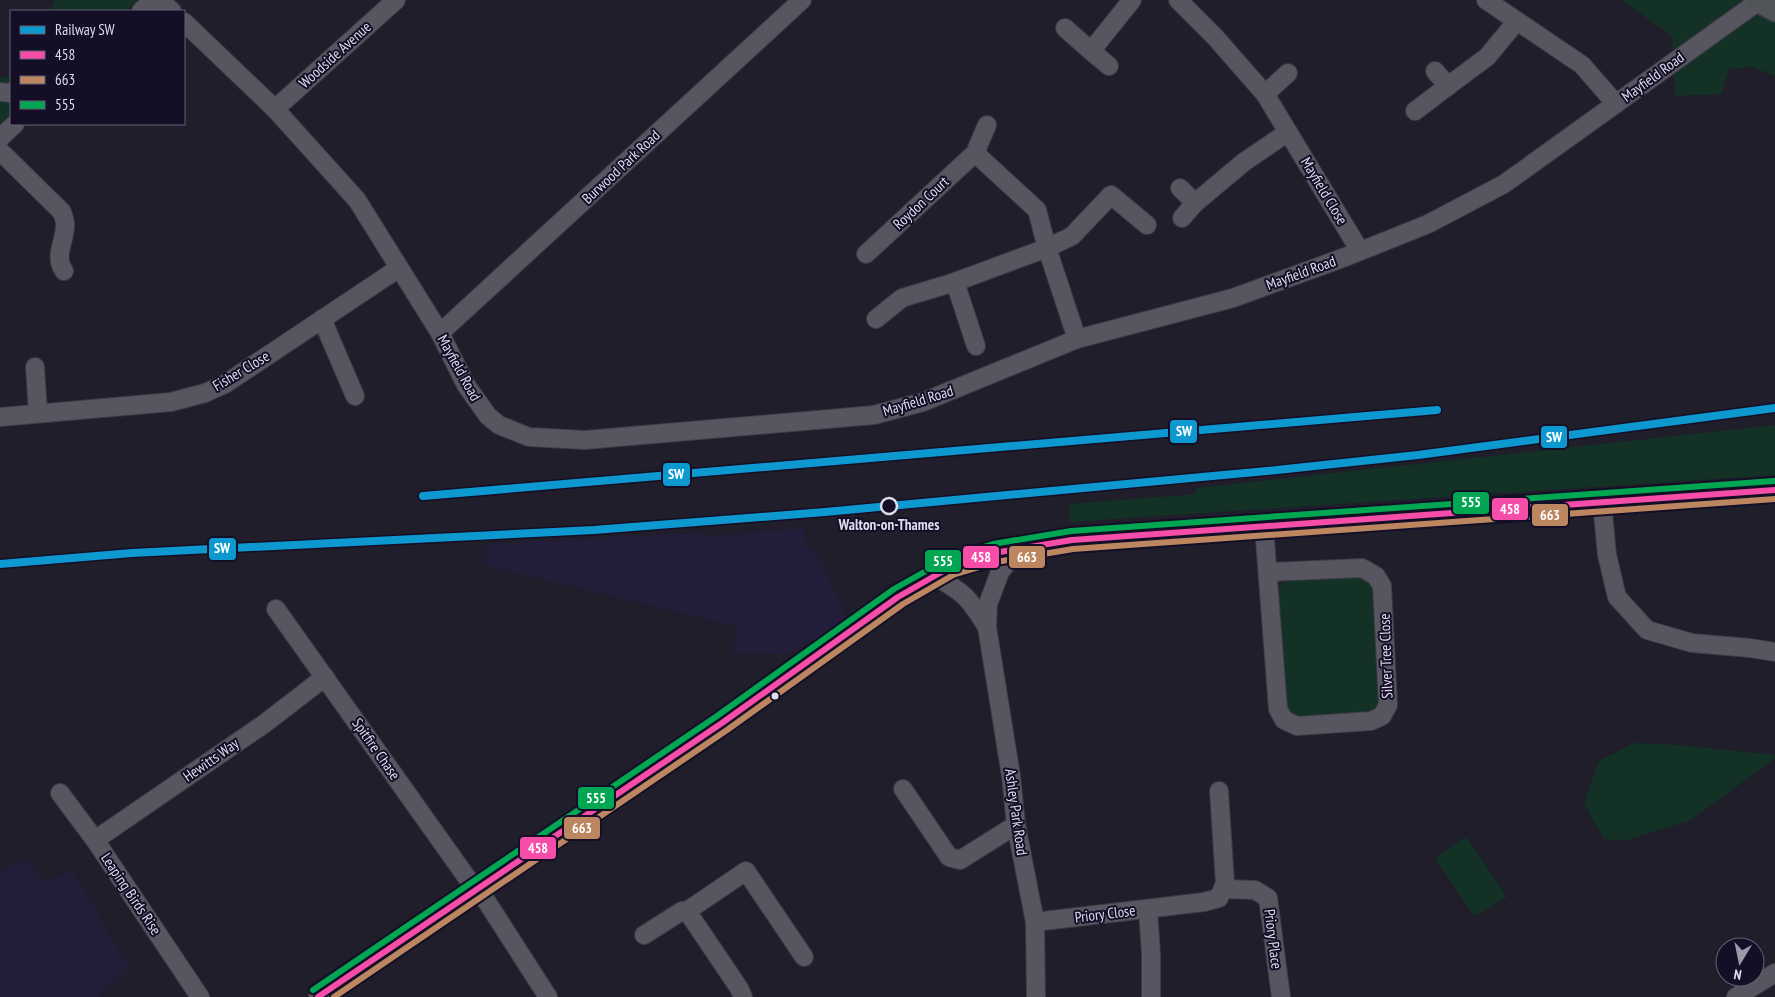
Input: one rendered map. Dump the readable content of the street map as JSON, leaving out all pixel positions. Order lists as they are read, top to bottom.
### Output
{
  "streets": {
    "street": [
      "Woodside Avenue",
      "Mayfield Road",
      "Burwood Park Road",
      "Mayfield Close",
      "Roydon Court",
      "Fisher Close",
      "Silver Tree Close",
      "Spitfire Chase",
      "Hewitts Way",
      "Ashley Park Road",
      "Leaping Birds Rise",
      "Priory Close",
      "Priory Place"
    ]
  },
  "crossings": [
    ["Woodside Avenue", "Mayfield Road"],
    ["Mayfield Road", "Burwood Park Road"],
    ["Mayfield Road", "Mayfield Close"],
    ["Mayfield Road", "Fisher Close"],
    ["Spitfire Chase", "Hewitts Way"],
    ["Hewitts Way", "Leaping Birds Rise"],
    ["Ashley Park Road", "Priory Close"]
  ],
  "places": ["Walton-on-Thames"],
  "lines": [
    "rail line SW",
    "transit line 555",
    "transit line 458",
    "transit line 663"
  ],
  "legend": [
    "Railway SW",
    "458",
    "663",
    "555"
  ],
  "north": "bottom"
}
